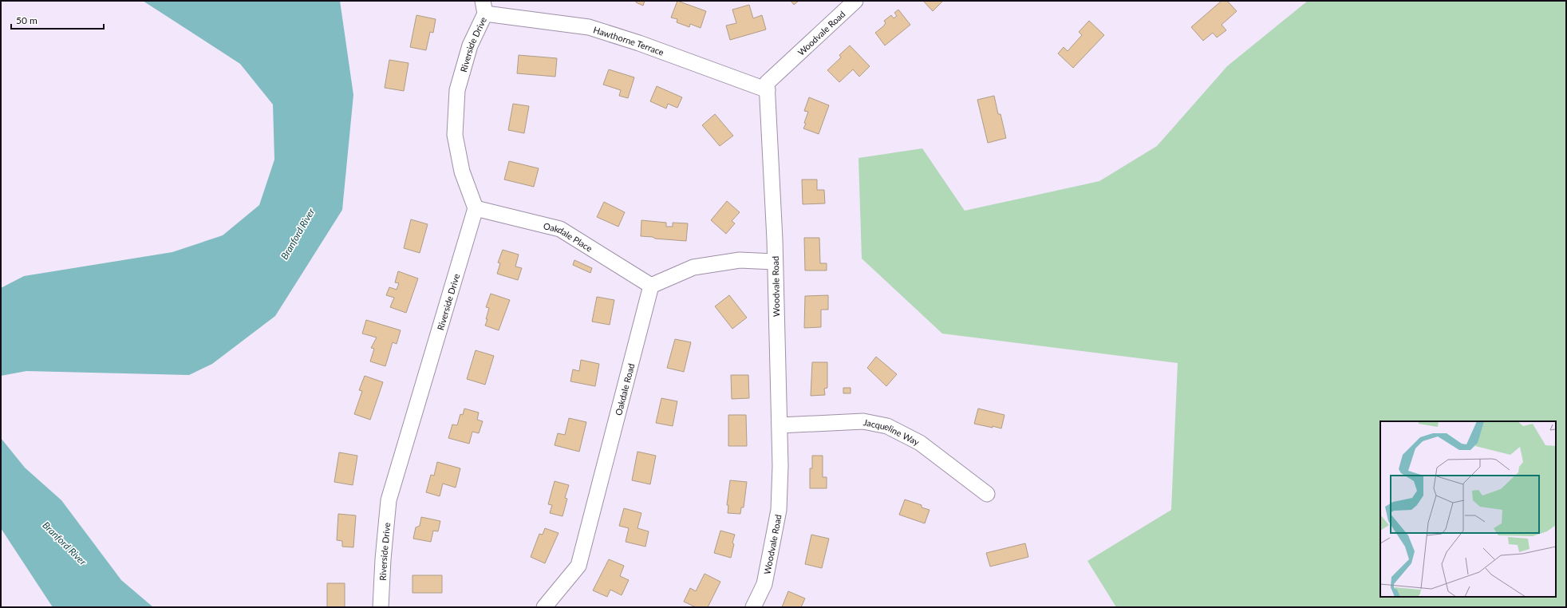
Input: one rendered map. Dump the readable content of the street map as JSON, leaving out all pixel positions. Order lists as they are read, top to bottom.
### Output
{
  "streets": {
    "street": [
      "Woodvale Road",
      "Hawthorne Terrace",
      "Riverside Drive",
      "Oakdale Place",
      "Oakdale Road",
      "Jacqueline Way"
    ]
  },
  "crossings": [
    ["Woodvale Road", "Hawthorne Terrace"],
    ["Woodvale Road", "Jacqueline Way"],
    ["Hawthorne Terrace", "Riverside Drive"],
    ["Riverside Drive", "Oakdale Place"],
    ["Oakdale Place", "Oakdale Road"]
  ],
  "water": ["Branford River"],
  "scale_bar": "50 m"
}
